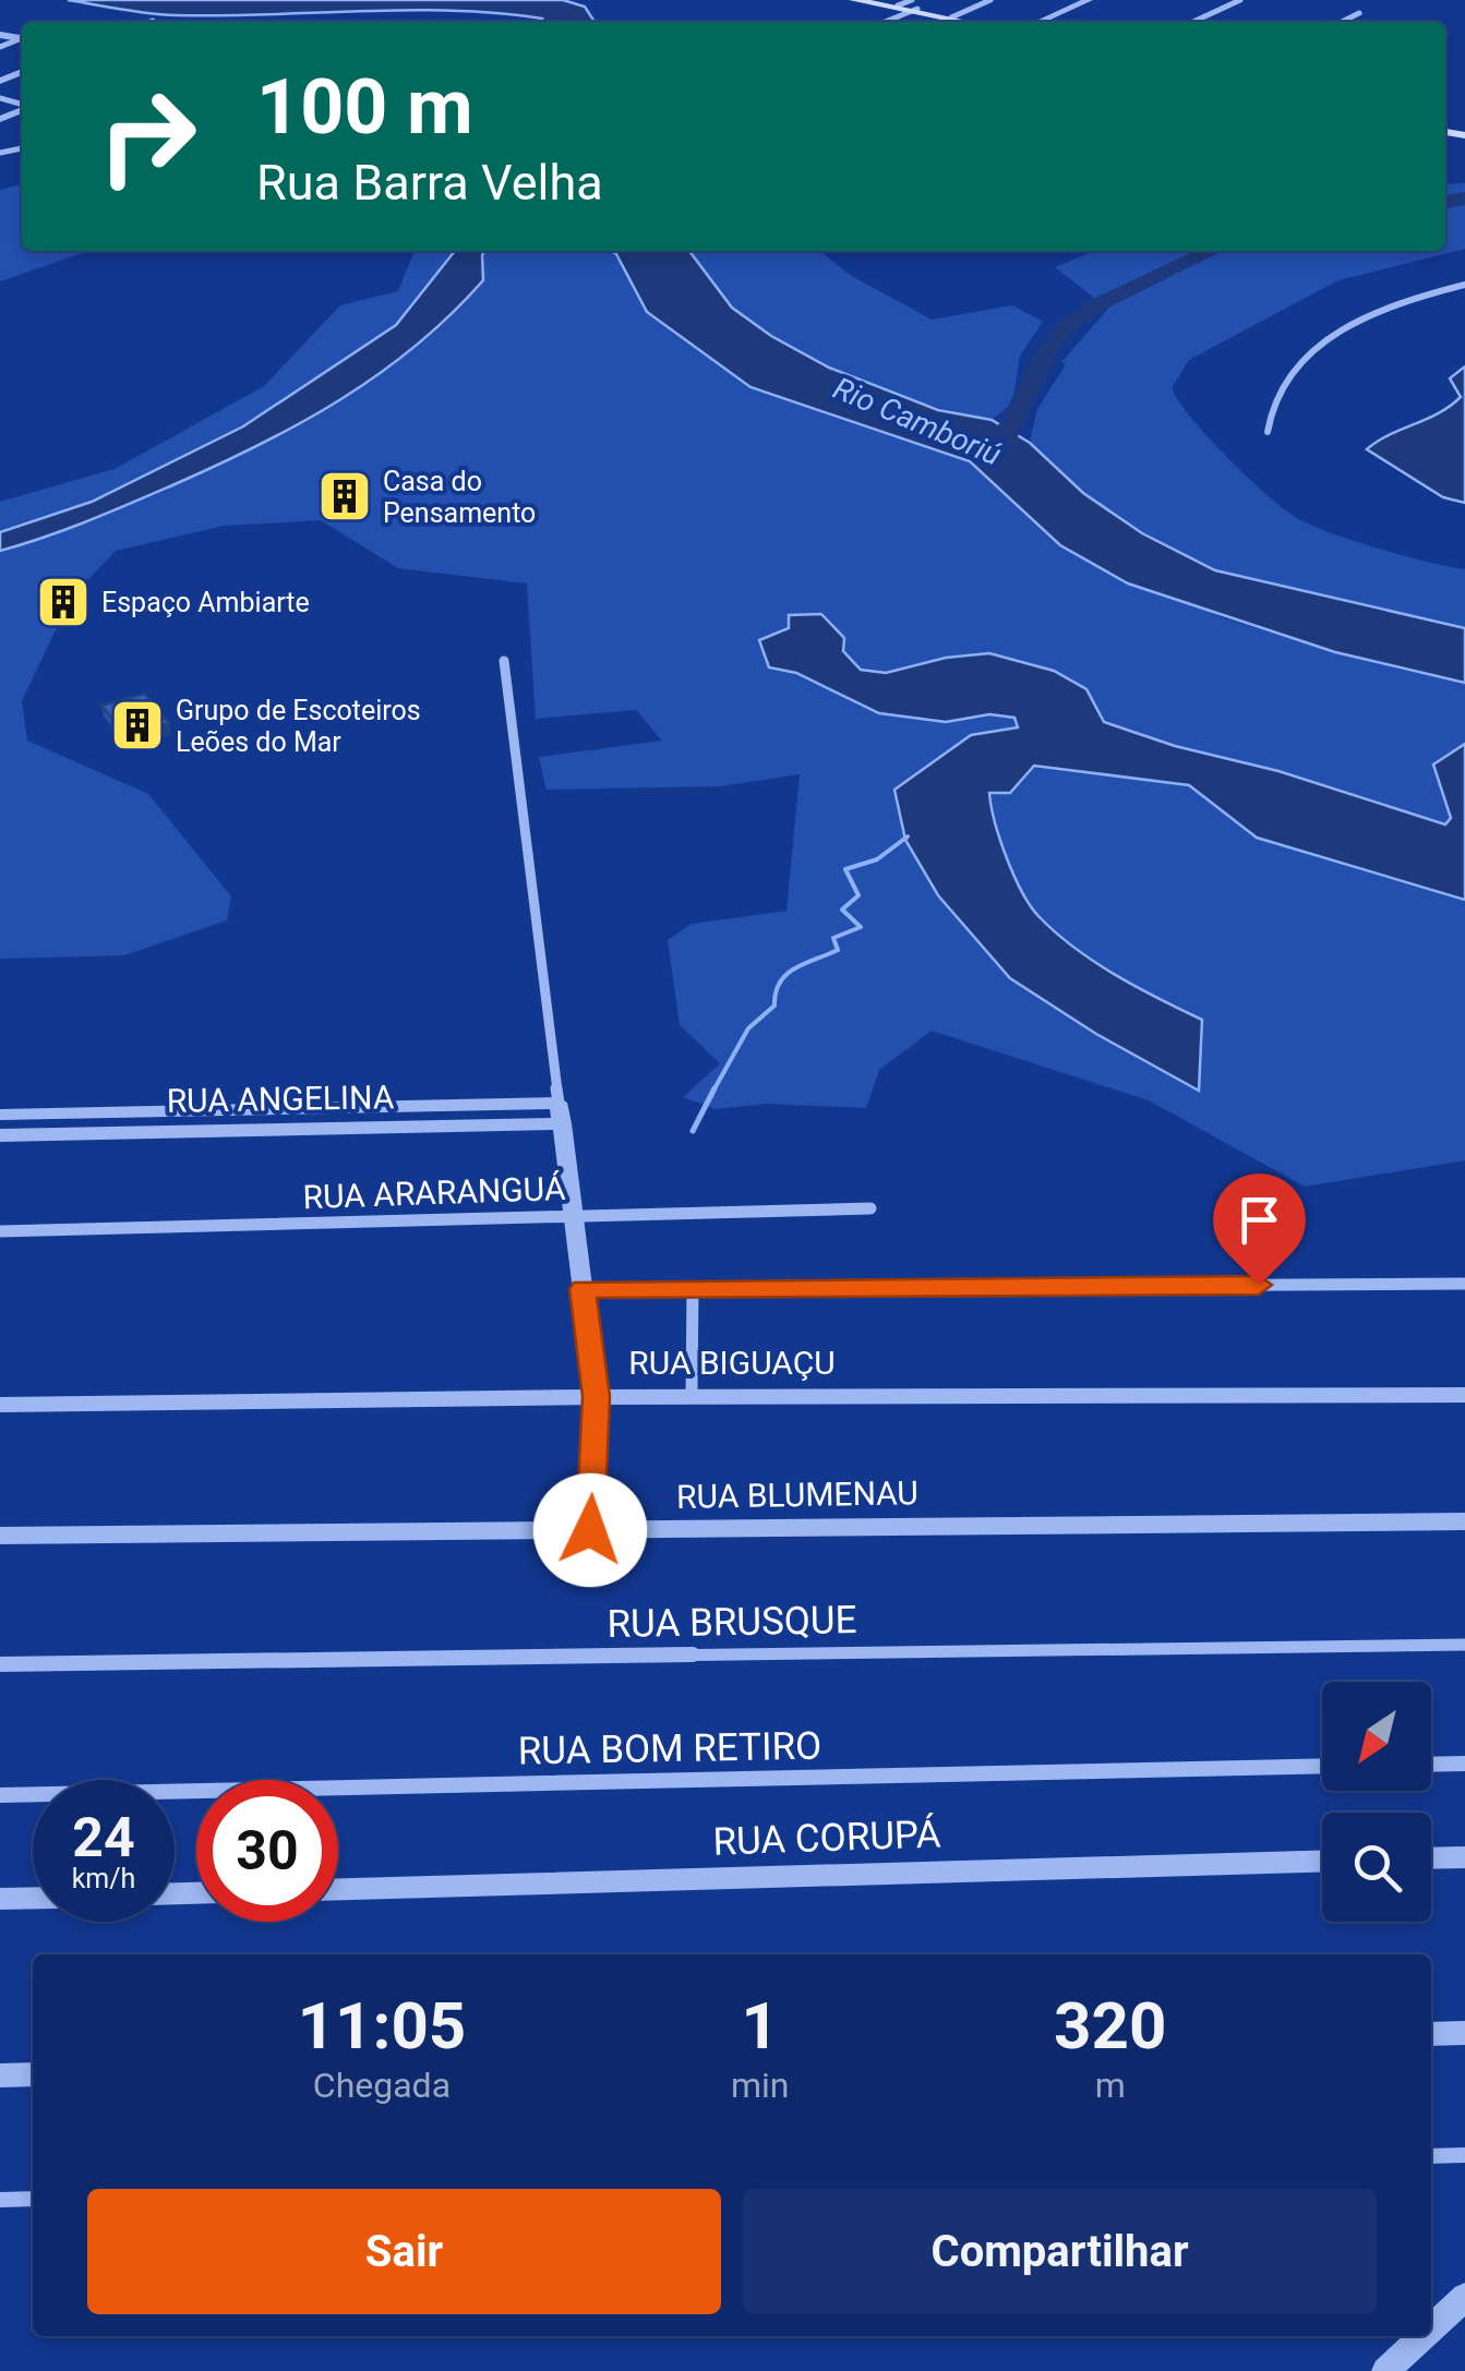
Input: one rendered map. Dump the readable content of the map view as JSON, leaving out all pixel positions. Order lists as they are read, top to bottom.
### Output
{
  "streets": {
    "street": [
      "RUA ANGELINA",
      "RUA ARARANGUÁ",
      "RUA BIGUAÇU",
      "RUA BLUMENAU",
      "RUA BRUSQUE",
      "RUA BOM RETIRO",
      "RUA CORUPÁ"
    ]
  },
  "water": ["Rio Camboriú"],
  "places": {
    "building": ["Casa do Pensamento", "Espaço Ambiarte", "Grupo de Escoteiros Leões do Mar"]
  },
  "north": "bottom left",
  "page": {
    "turn": ["100 m", "Rua Barra Velha"],
    "speed": "24 km/h",
    "limit": "30",
    "eta": [
      "11:05",
      "Chegada",
      "1",
      "min",
      "320",
      "m"
    ],
    "buttons": ["Sair", "Compartilhar"]
  }
}
